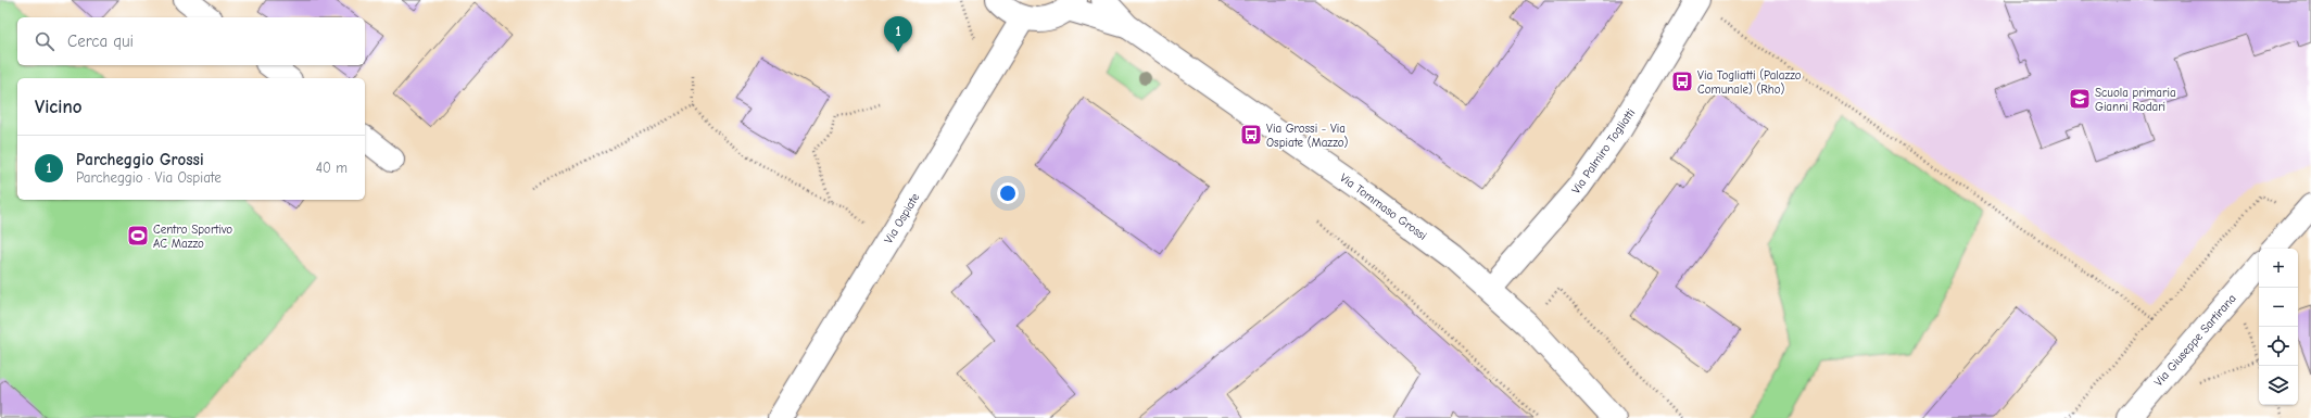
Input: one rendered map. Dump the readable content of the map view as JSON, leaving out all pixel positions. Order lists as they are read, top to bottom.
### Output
{
  "streets": {
    "street": [
      "Via Palmiro Togliatti",
      "Via Tommaso Grossi",
      "Via Ospiate",
      "Via Giuseppe Sartirana"
    ]
  },
  "crossings": [
    ["Via Palmiro Togliatti", "Via Tommaso Grossi"]
  ],
  "places": {
    "bus stop": ["Via Togliatti (Palazzo Comunale) (Rho)", "Via Grossi - Via Ospiate (Mazzo)"],
    "school or university": ["Scuola primaria Gianni Rodari"],
    "sports": ["Centro Sportivo AC Mazzo"]
  },
  "page": {
    "pins": "1",
    "search": "Cerca qui",
    "heading": "Vicino",
    "list": [
      {
        "mark": "1",
        "name": "Parcheggio Grossi",
        "note": "Parcheggio · Via Ospiate",
        "value": "40 m"
      }
    ],
    "map_buttons": ["+", "−"]
  }
}
